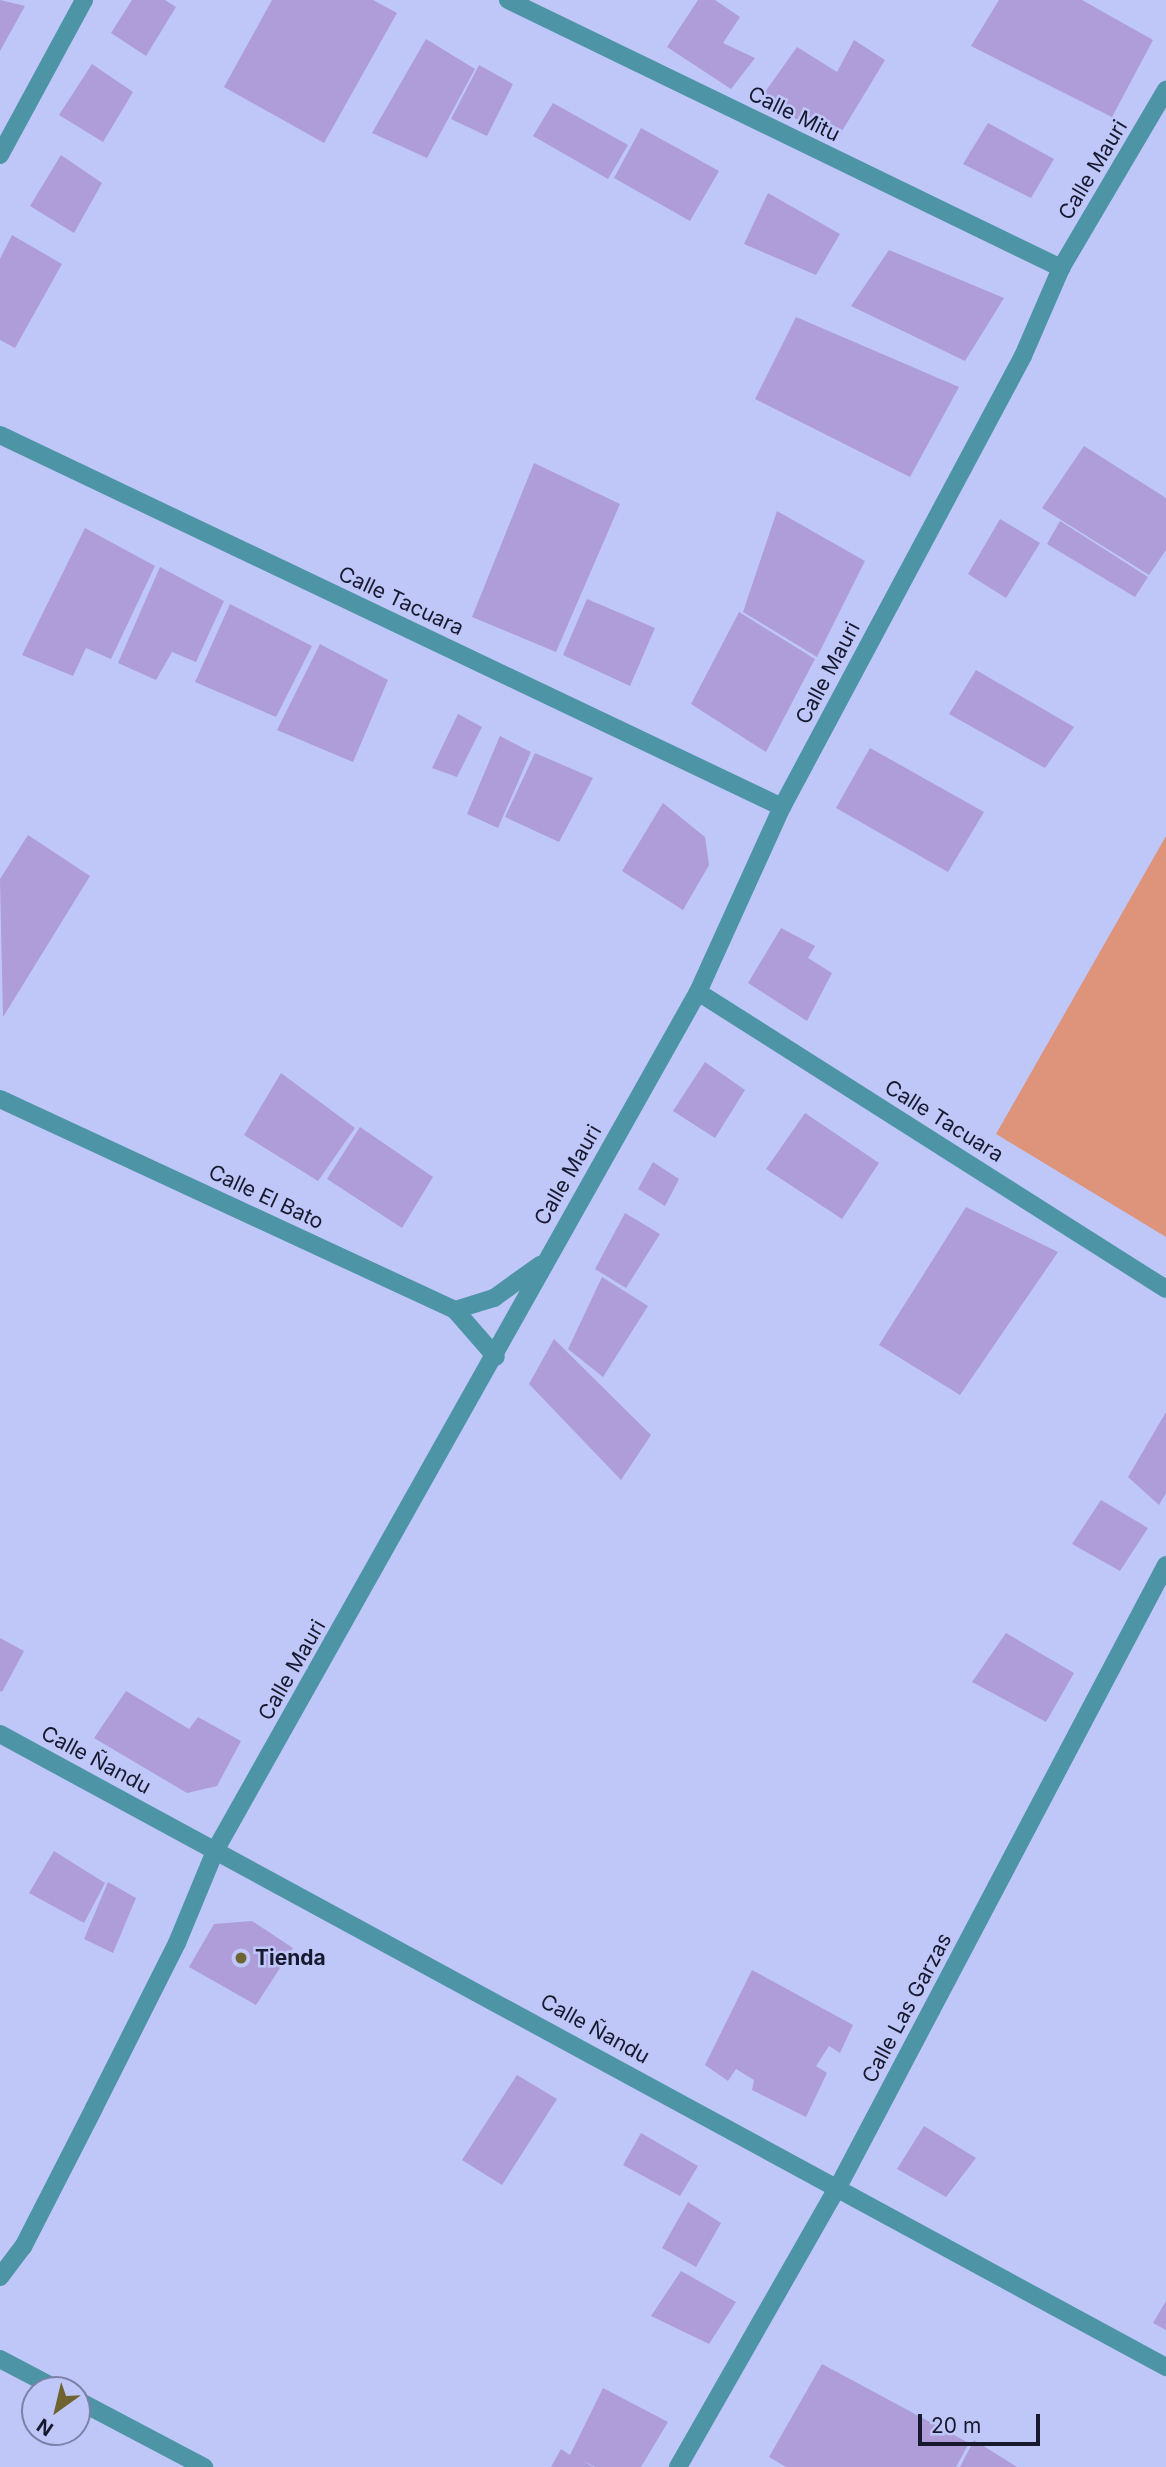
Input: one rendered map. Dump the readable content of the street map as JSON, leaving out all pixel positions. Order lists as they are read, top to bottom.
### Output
{
  "streets": {
    "street": [
      "Calle Mitu",
      "Calle Mauri",
      "Calle Tacuara",
      "Calle El Bato",
      "Calle Ñandu",
      "Calle Las Garzas"
    ]
  },
  "crossings": [
    ["Calle Mitu", "Calle Mauri"],
    ["Calle Mauri", "Calle Tacuara"],
    ["Calle Mauri", "Calle El Bato"],
    ["Calle Mauri", "Calle Ñandu"],
    ["Calle Ñandu", "Calle Las Garzas"]
  ],
  "places": ["Tienda"],
  "scale_bar": "20 m",
  "north": "bottom left"
}
